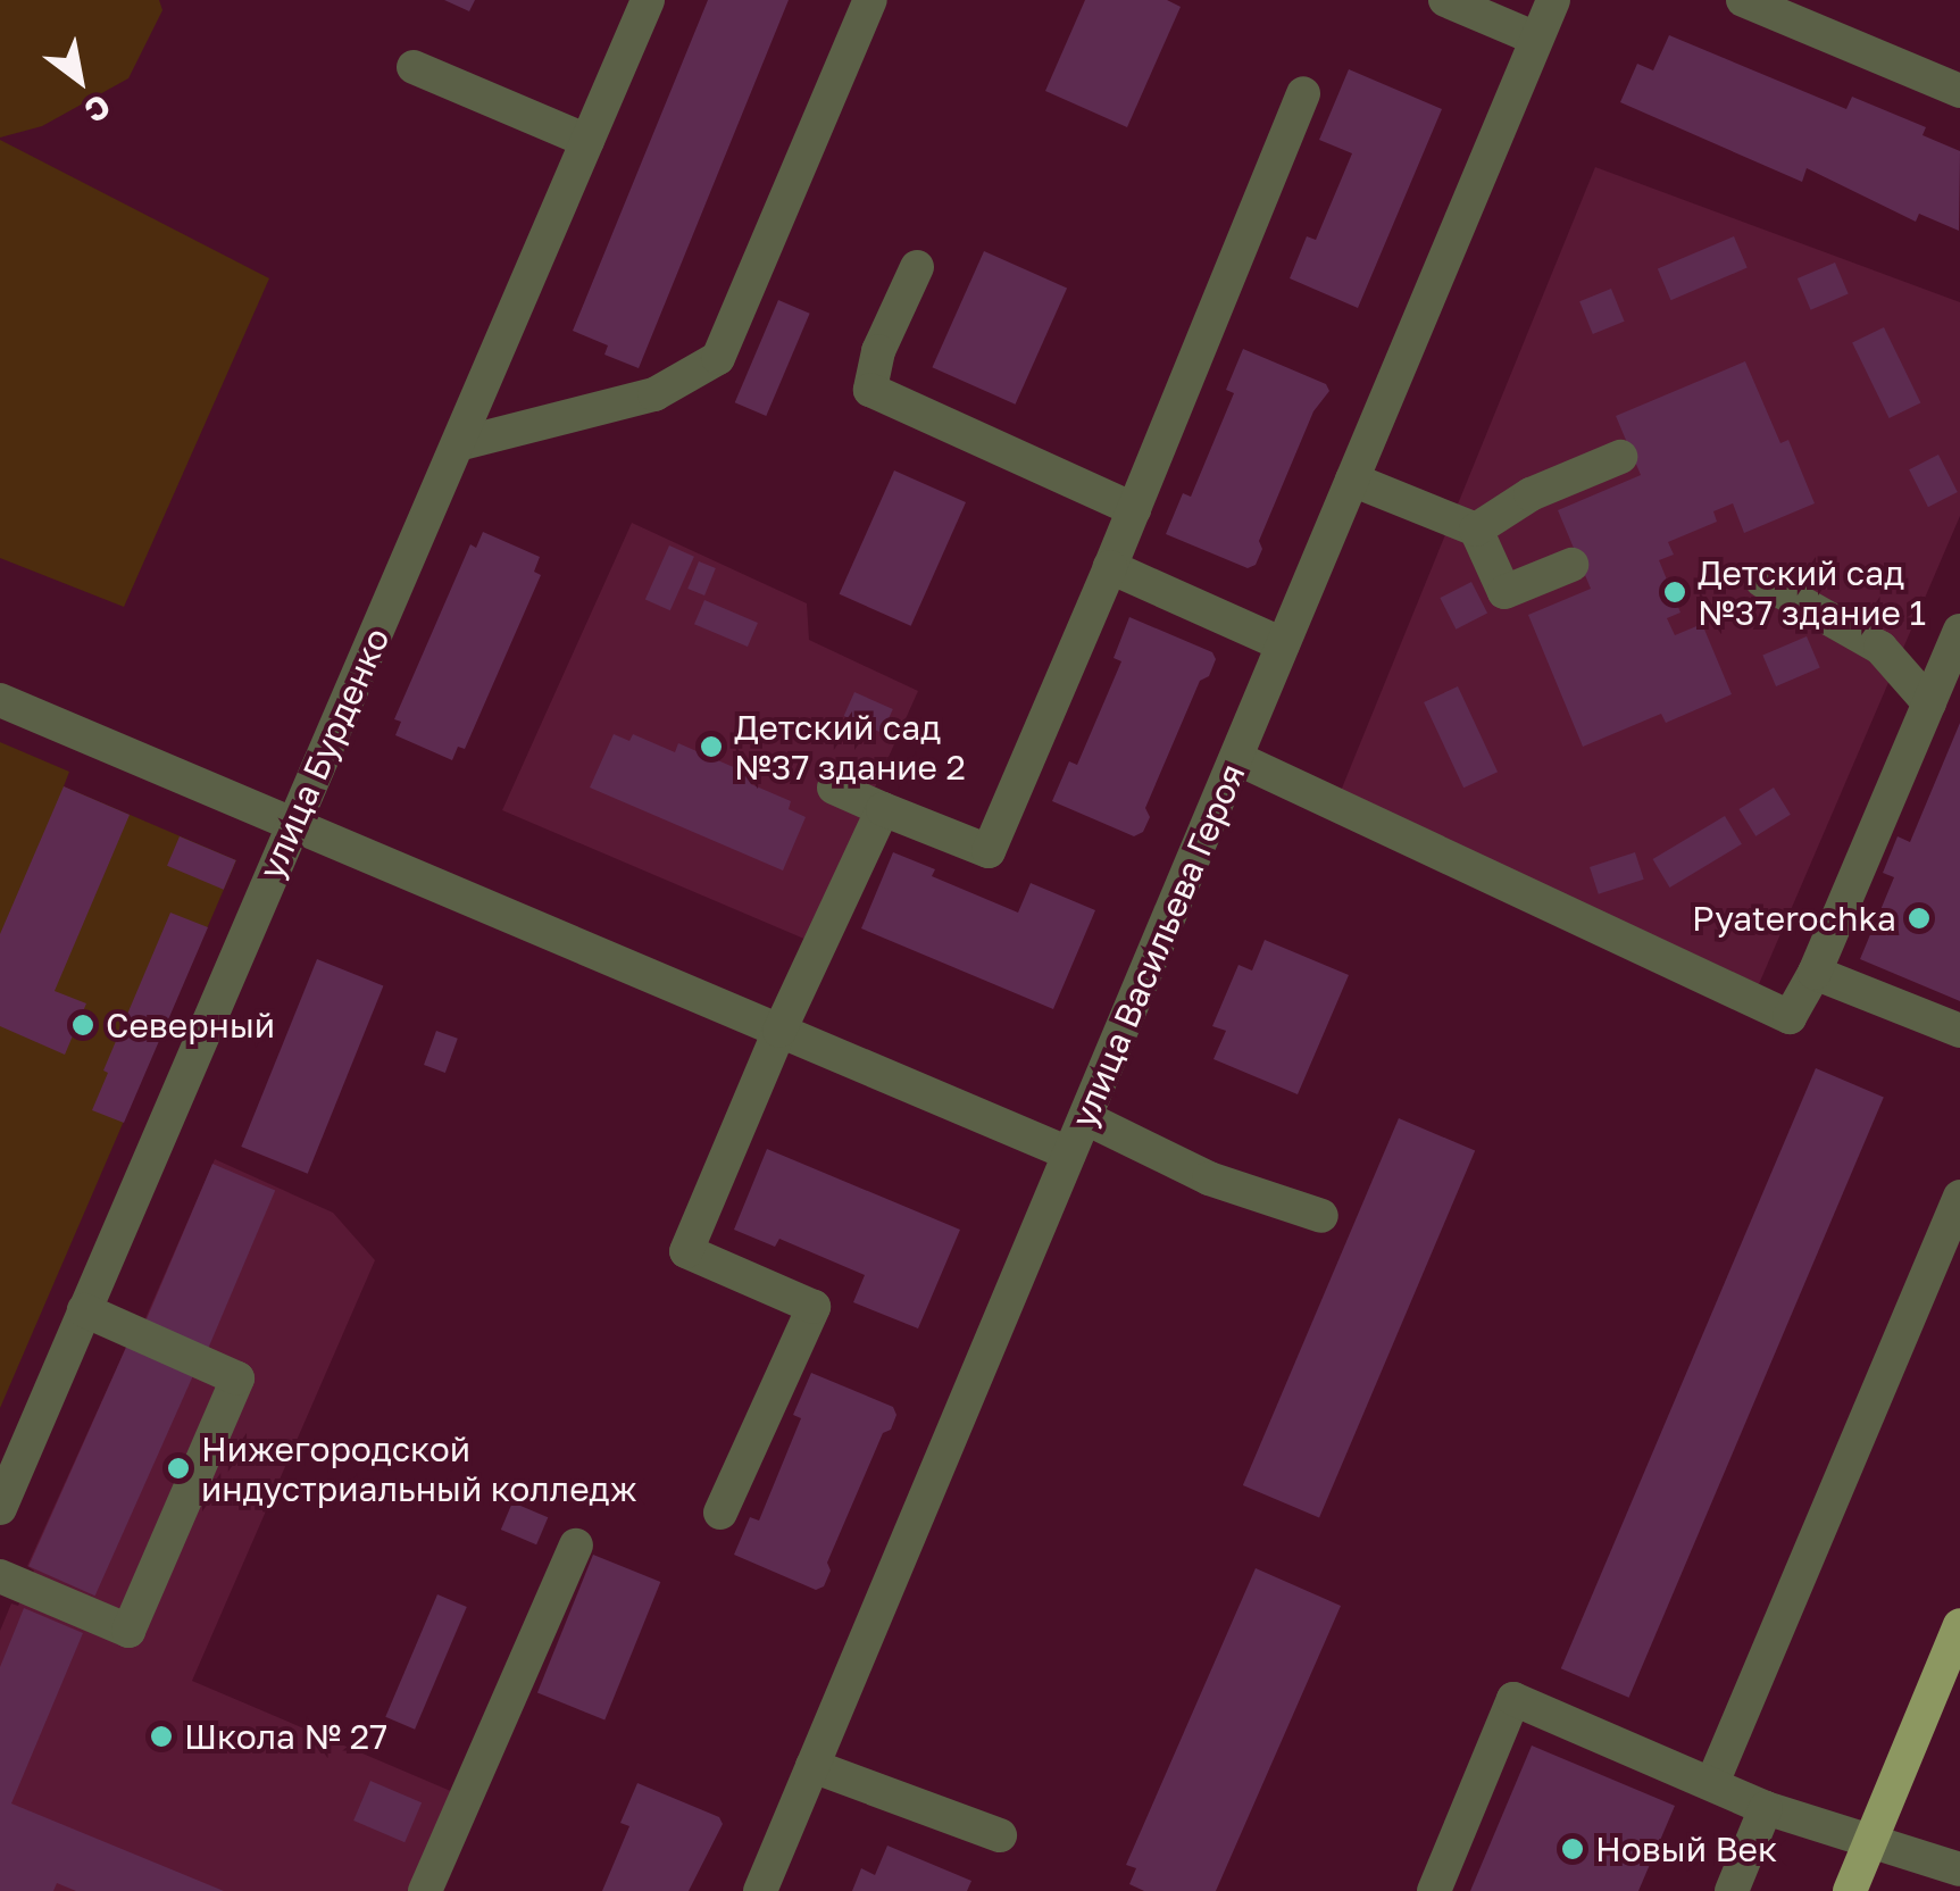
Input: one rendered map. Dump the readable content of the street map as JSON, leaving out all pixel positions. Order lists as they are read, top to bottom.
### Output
{
  "streets": {
    "street": ["улица Бурденко", "улица Васильева Героя"]
  },
  "places": [
    "Детский сад №37 здание 1",
    "Детский сад №37 здание 2",
    "Pyaterochka",
    "Северный",
    "Нижегородской индустриальный колледж",
    "Школа № 27",
    "Новый Век"
  ],
  "north": "bottom right"
}
